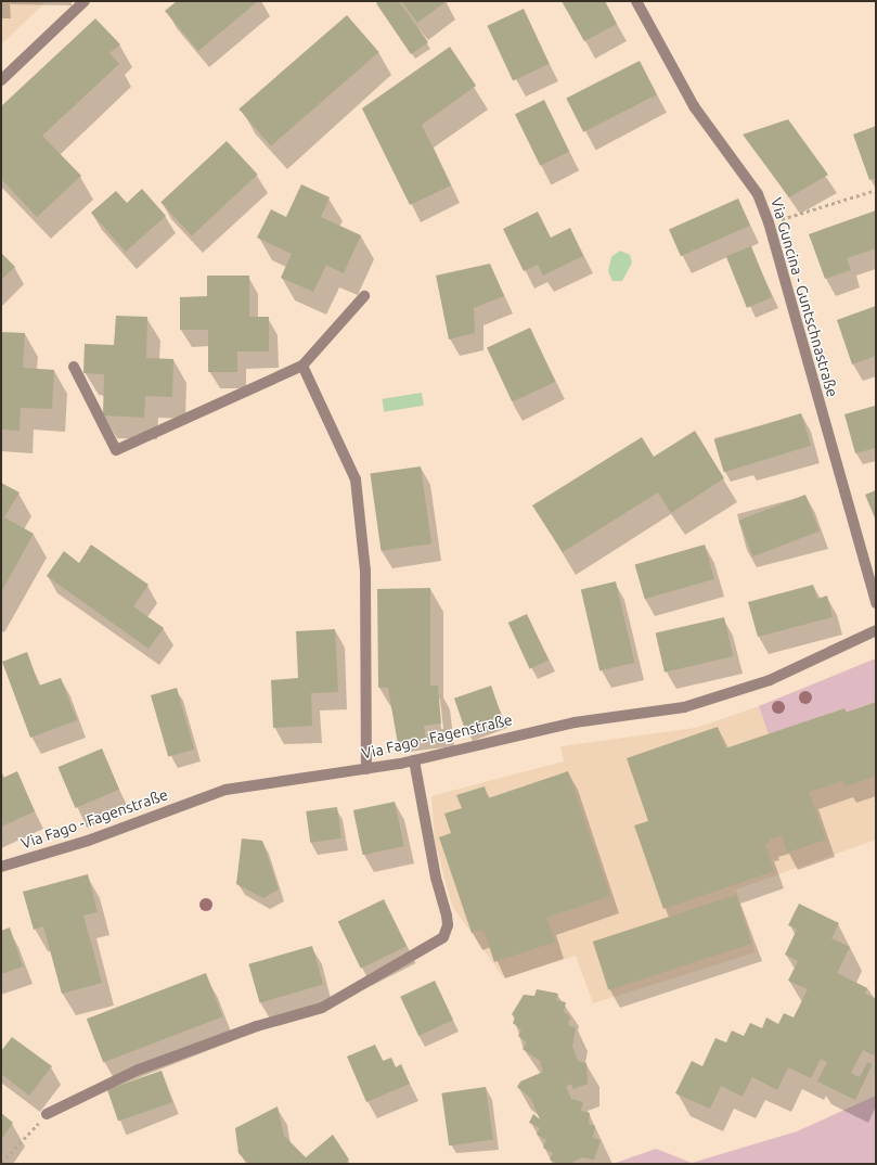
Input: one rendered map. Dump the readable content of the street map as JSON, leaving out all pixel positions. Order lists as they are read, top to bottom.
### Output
{
  "streets": {
    "street": ["Via Guncina - Guntschnastraße", "Via Fago - Fagenstraße"]
  }
}
